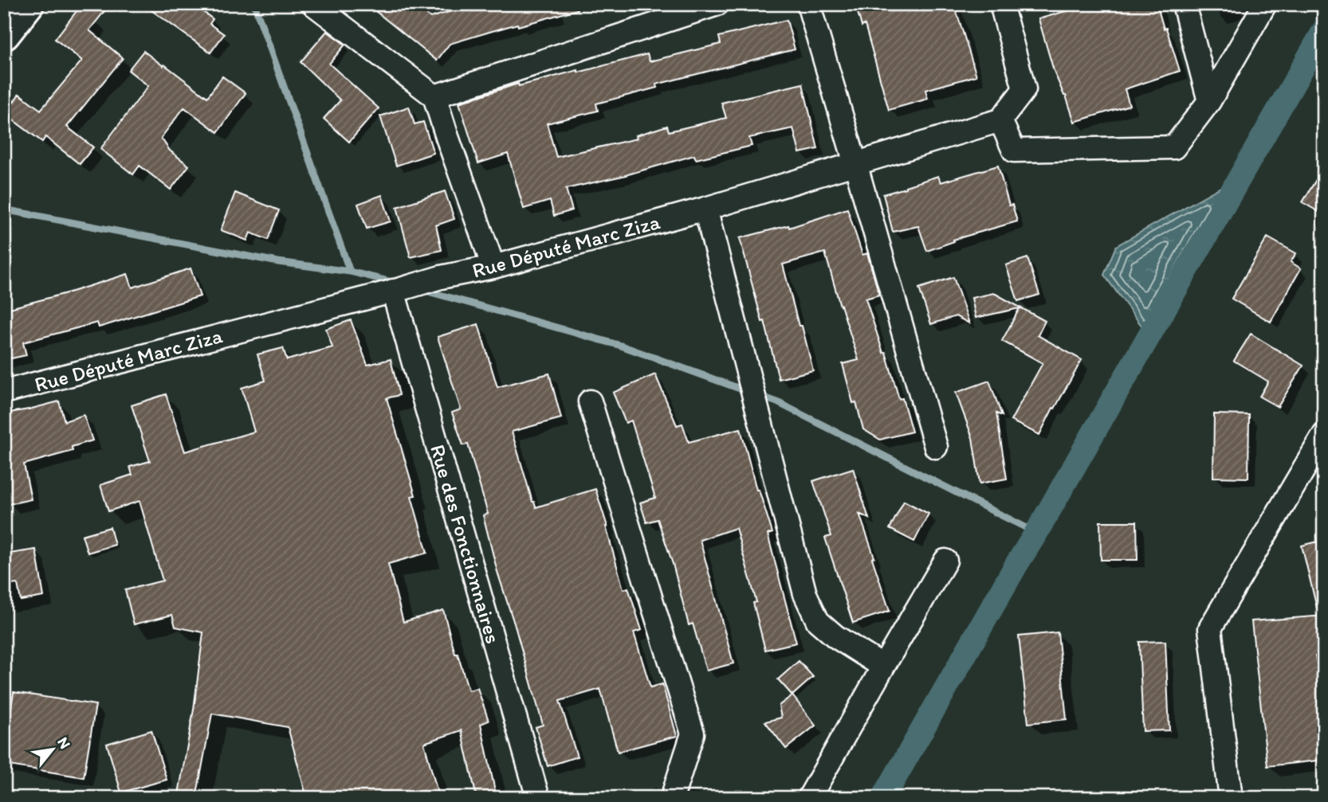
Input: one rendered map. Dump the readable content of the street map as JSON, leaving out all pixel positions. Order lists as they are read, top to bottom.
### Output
{
  "streets": {
    "street": ["Rue Député Marc Ziza", "Rue des Fonctionnaires"]
  },
  "crossings": [
    ["Rue Député Marc Ziza", "Rue des Fonctionnaires"]
  ],
  "north": "top right"
}
